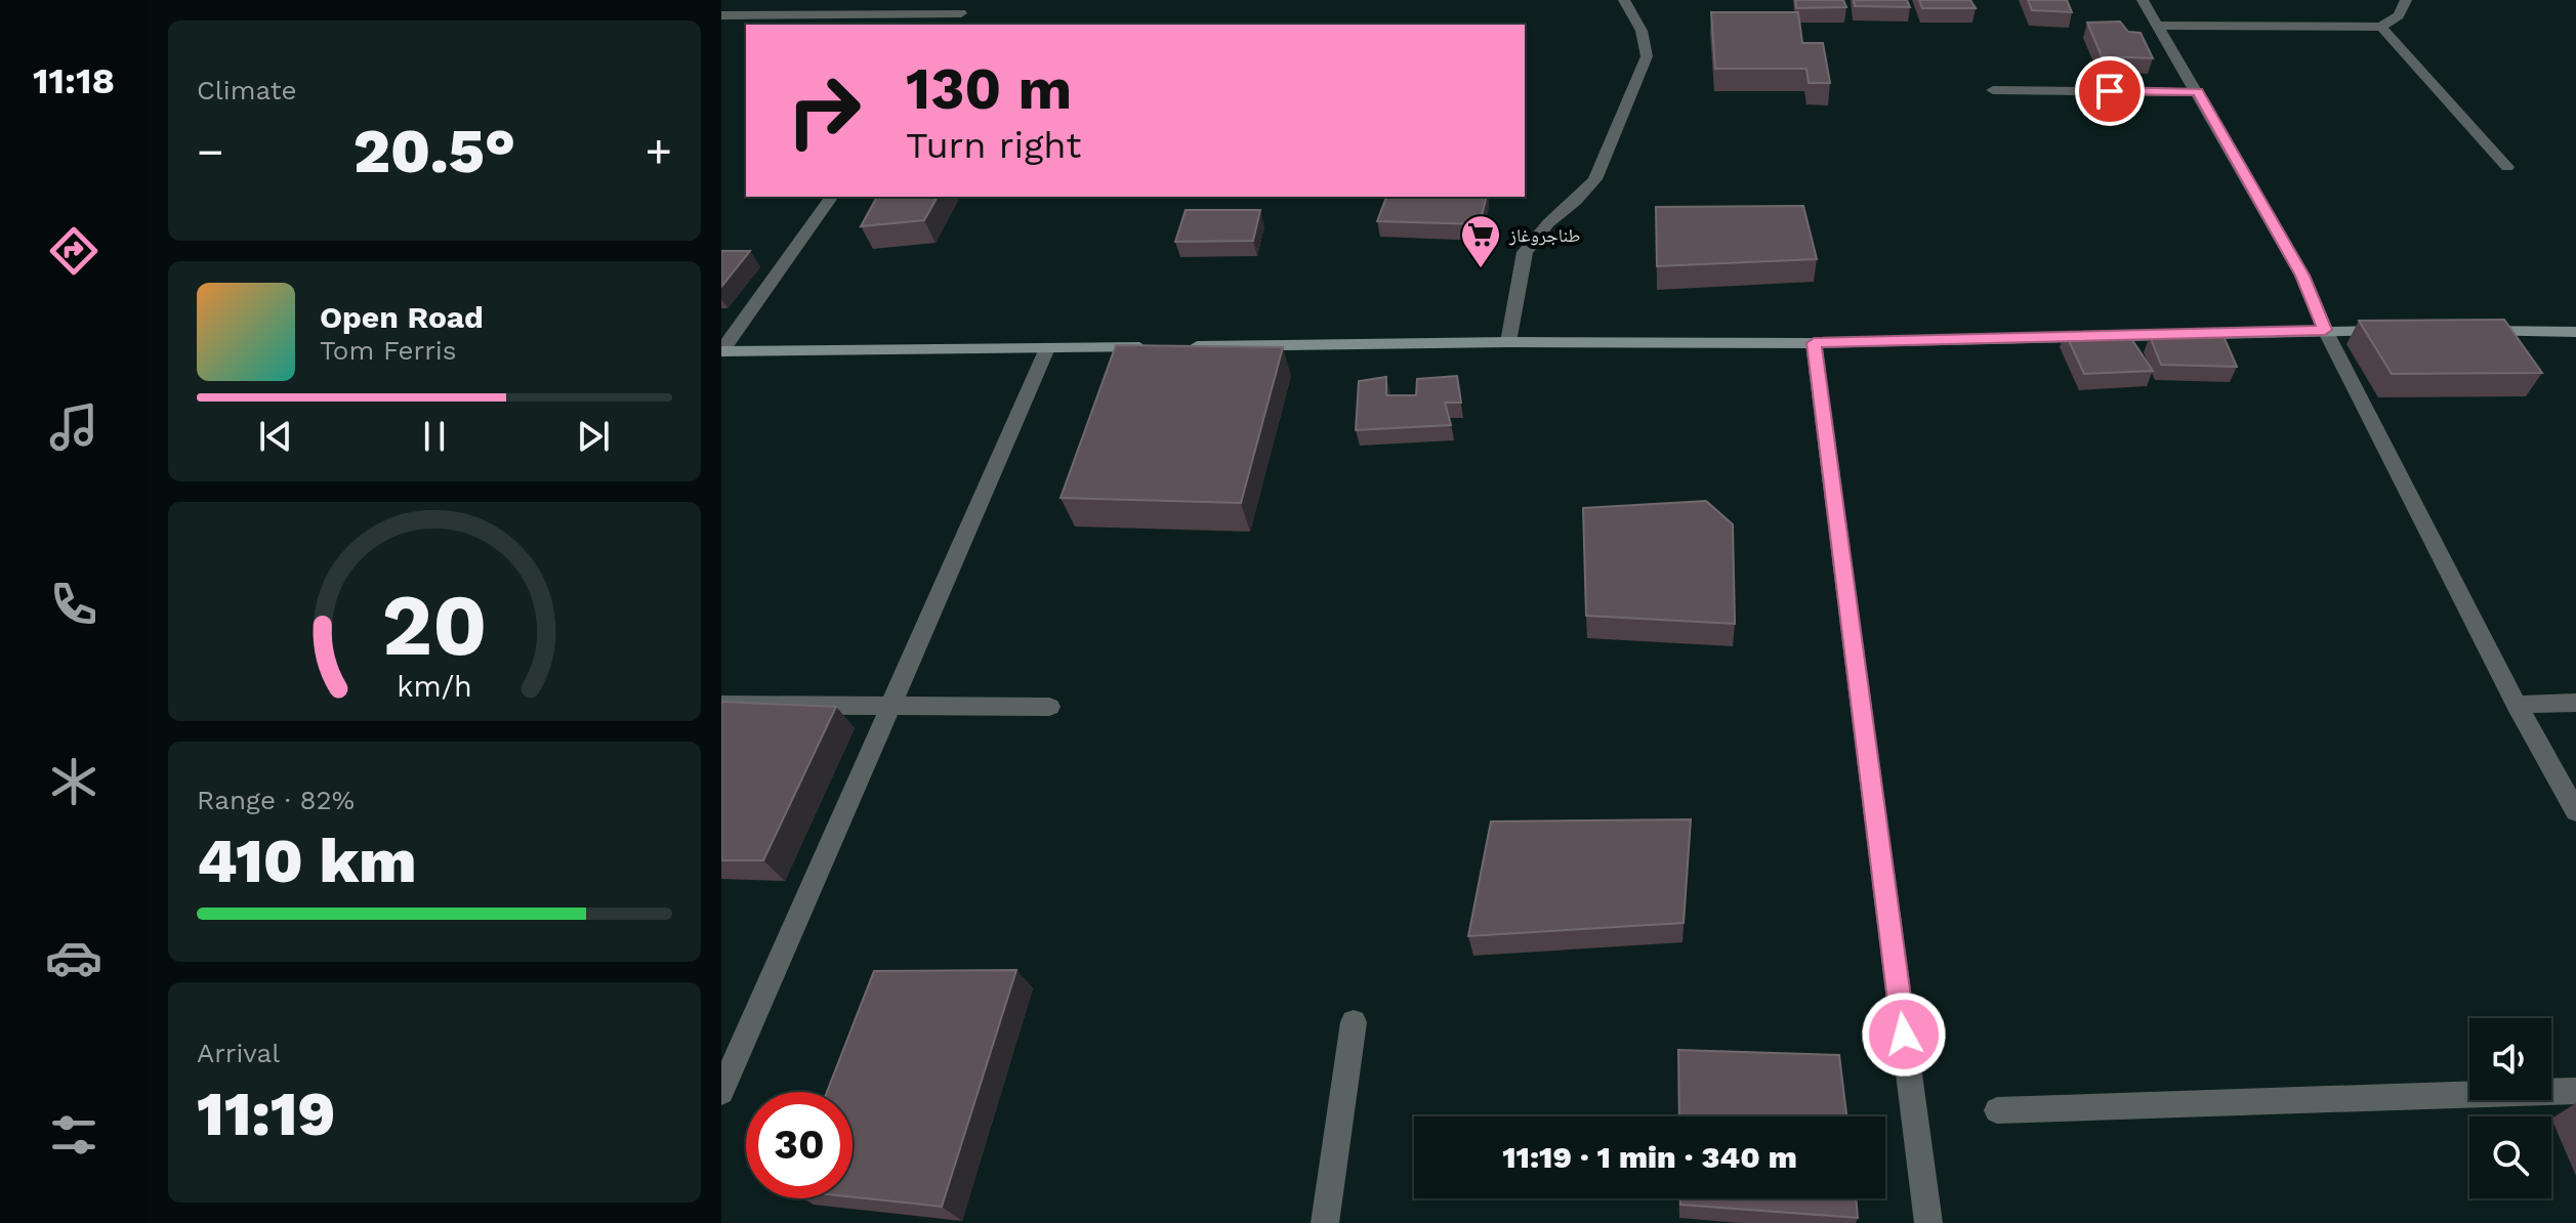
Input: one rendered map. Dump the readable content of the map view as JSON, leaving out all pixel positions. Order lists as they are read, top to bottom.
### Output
{
  "places": {
    "supermarket": ["طناجروغاز"]
  },
  "page": {
    "tabs": "11:18",
    "tile": [
      "Climate",
      ["Range · 82%", "410 km"],
      ["Arrival", "11:19"]
    ],
    "turn": ["130 m", "Turn right"],
    "heat": ["−", "20.5°", "+"],
    "song": ["Open Road", "Tom Ferris"],
    "limit": "30",
    "trip": "11:19 · 1 min · 340 m",
    "gauge": ["20", "km/h"]
  }
}
